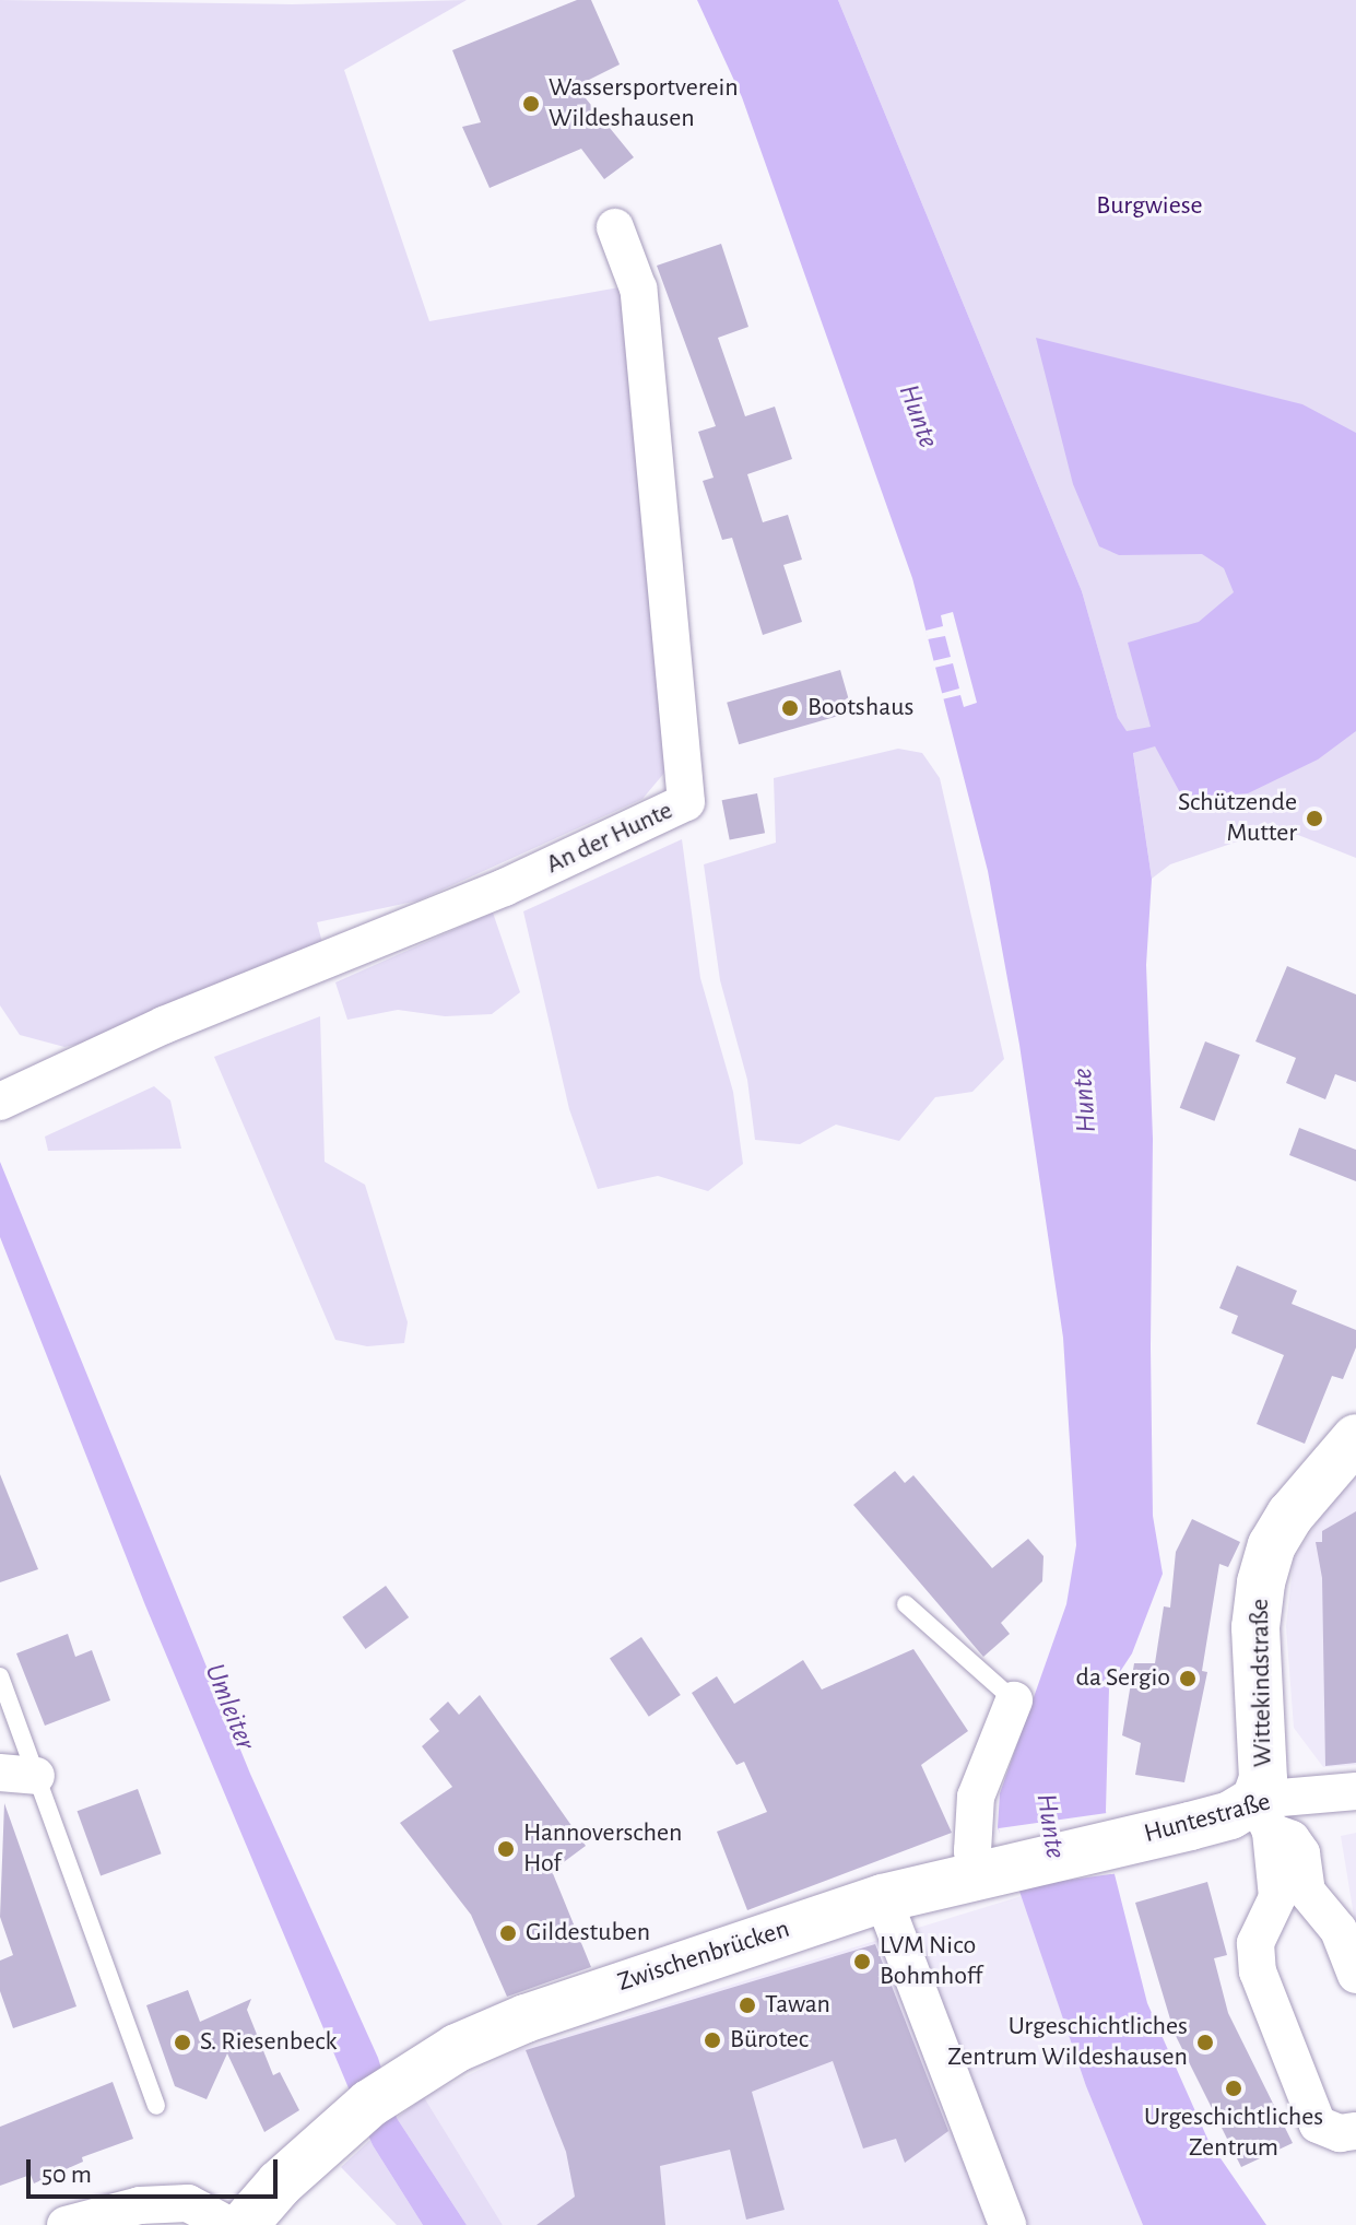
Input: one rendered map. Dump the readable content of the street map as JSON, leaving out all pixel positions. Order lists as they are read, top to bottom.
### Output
{
  "streets": {
    "street": [
      "An der Hunte",
      "Wittekindstraße",
      "Huntestraße",
      "Zwischenbrücken"
    ]
  },
  "crossings": [
    ["Wittekindstraße", "Huntestraße"],
    ["Huntestraße", "Zwischenbrücken"]
  ],
  "water": ["Hunte", "Umleiter"],
  "parks": ["Burgwiese"],
  "places": [
    "Wassersportverein Wildeshausen",
    "Bootshaus",
    "Schützende Mutter",
    "da Sergio",
    "Hannoverschen Hof",
    "Gildestuben",
    "LVM Nico Bohmhoff",
    "Tawan",
    "Bürotec",
    "S. Riesenbeck",
    "Urgeschichtliches Zentrum Wildeshausen",
    "Urgeschichtliches Zentrum"
  ],
  "scale_bar": "50 m"
}
